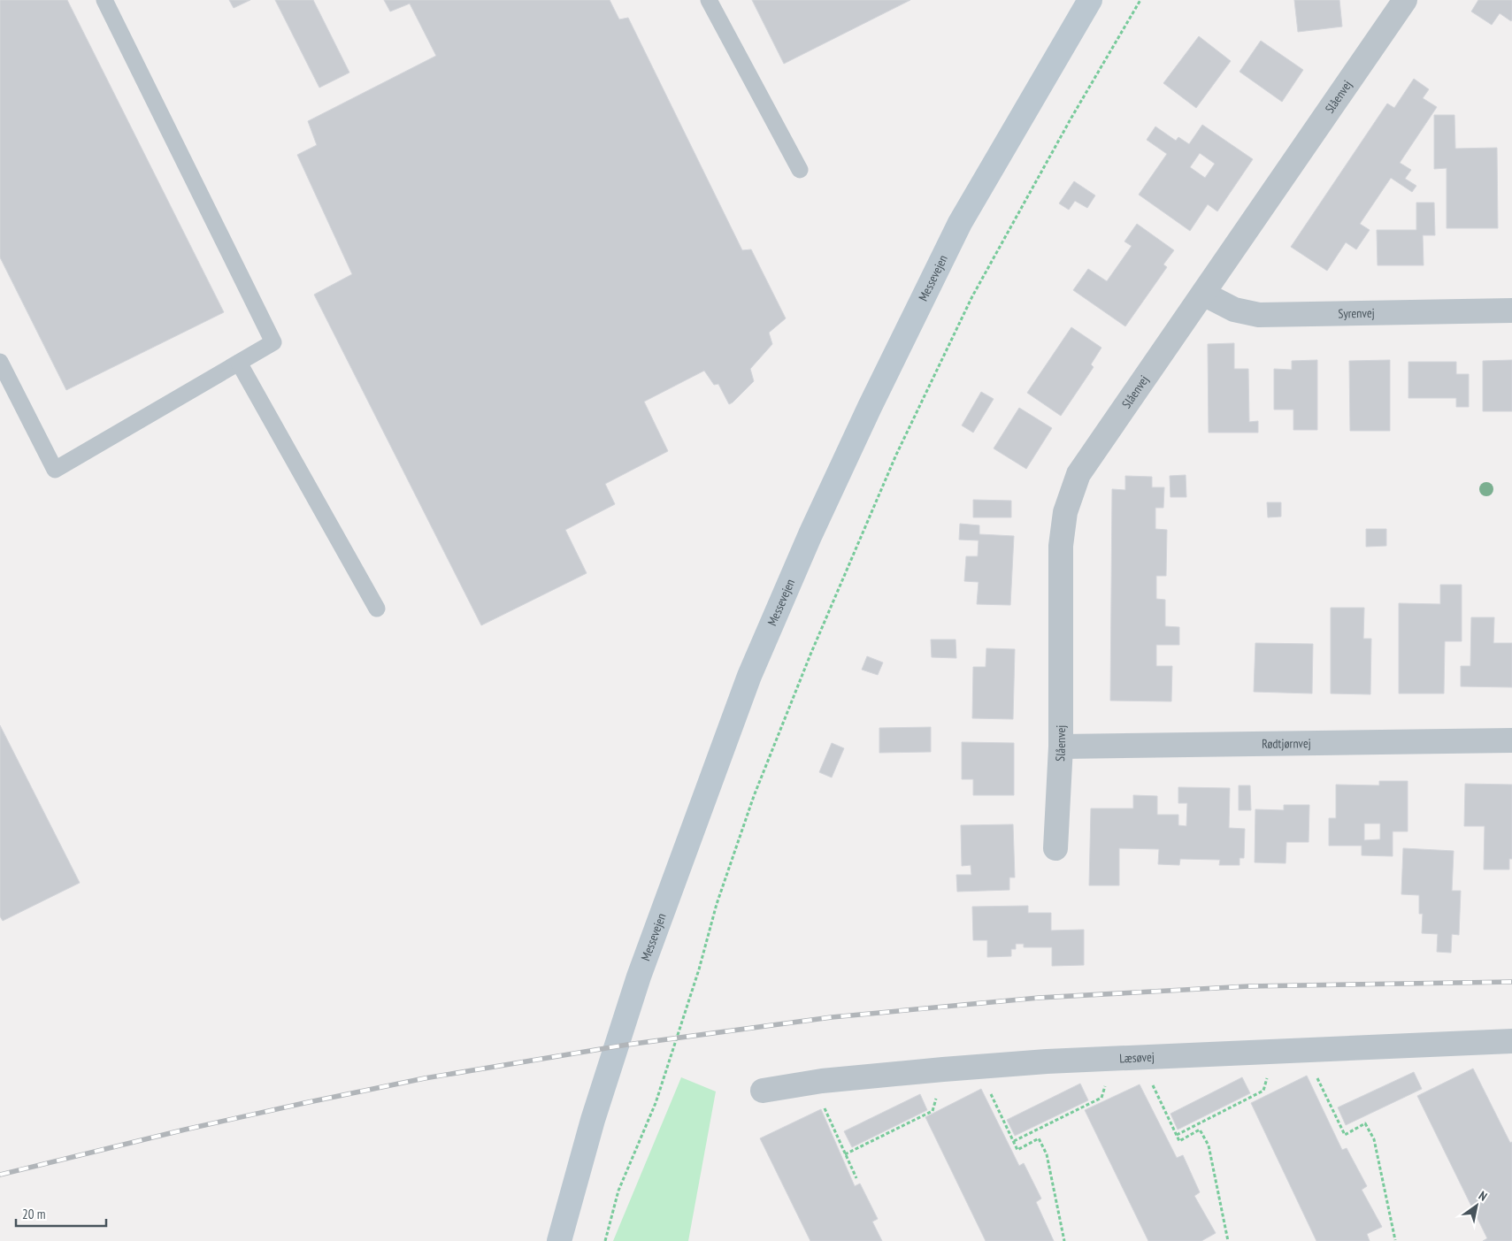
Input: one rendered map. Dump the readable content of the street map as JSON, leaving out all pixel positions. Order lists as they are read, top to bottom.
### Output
{
  "streets": {
    "main road": ["Messevejen"],
    "street": [
      "Slåenvej",
      "Syrenvej",
      "Rødtjørnvej",
      "Læsøvej"
    ]
  },
  "crossings": [
    ["Slåenvej", "Syrenvej"],
    ["Slåenvej", "Rødtjørnvej"]
  ],
  "scale_bar": "20 m",
  "north": "top right"
}
